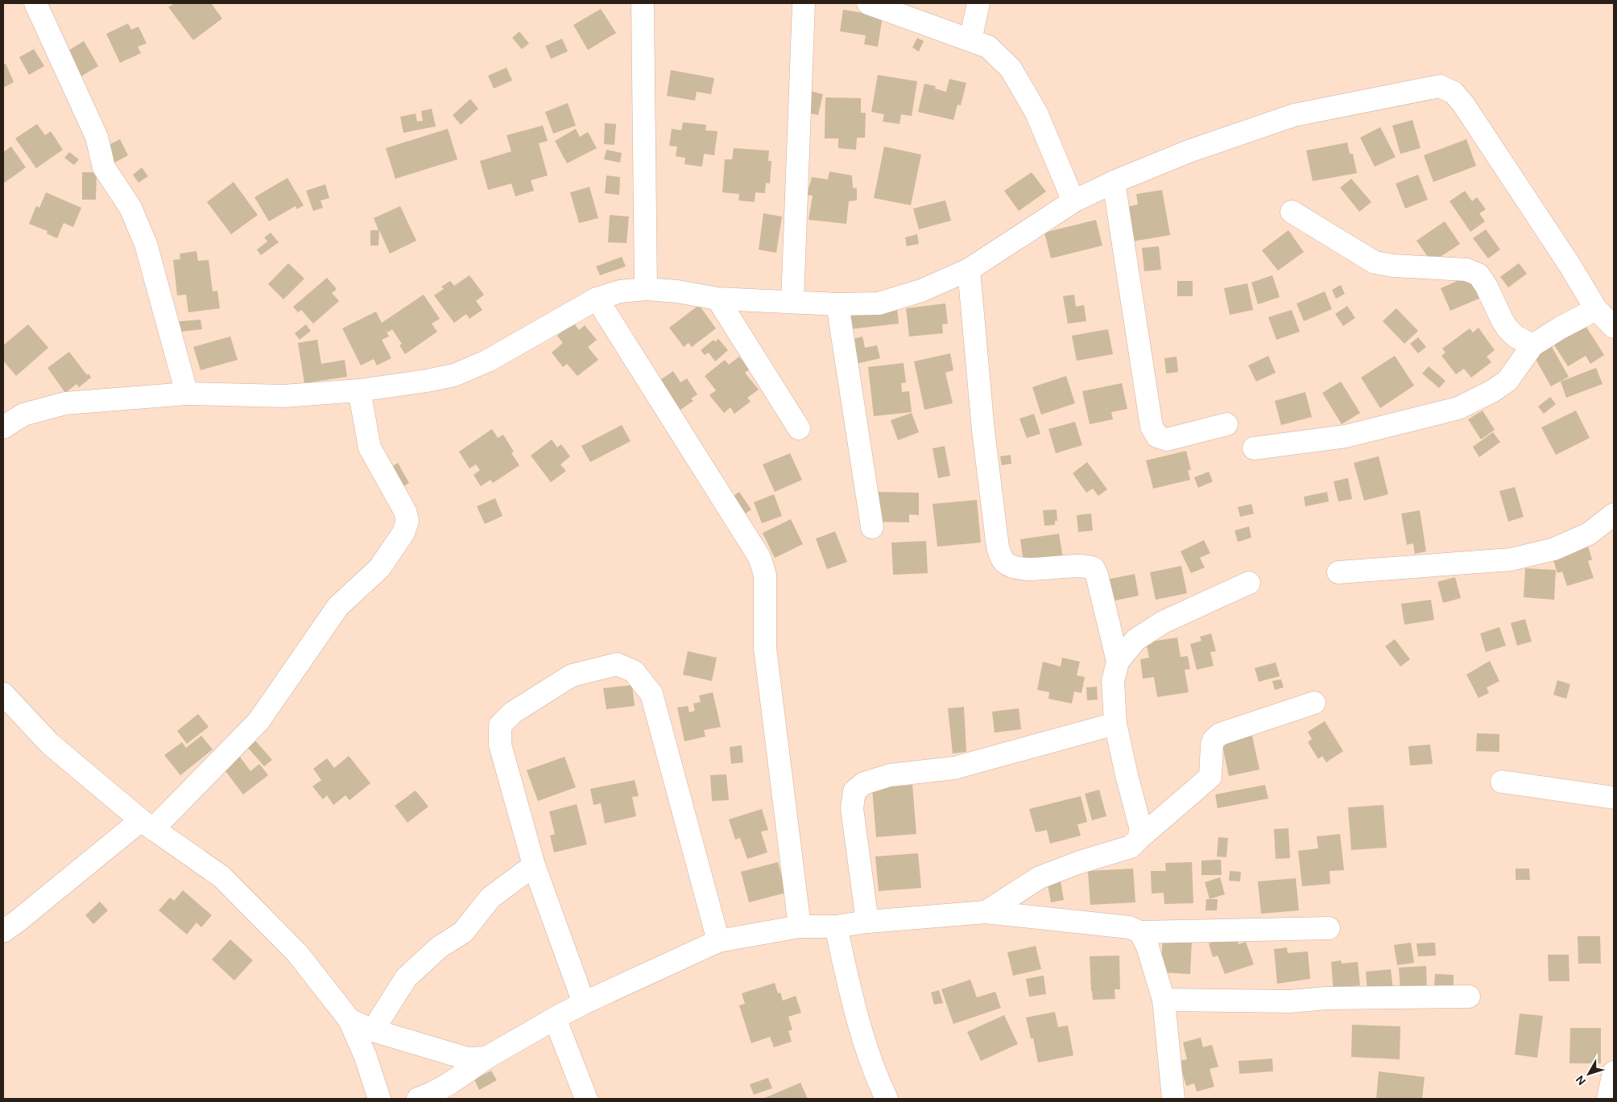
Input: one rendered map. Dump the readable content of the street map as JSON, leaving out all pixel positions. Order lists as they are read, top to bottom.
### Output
{
  "north": "bottom left"
}
